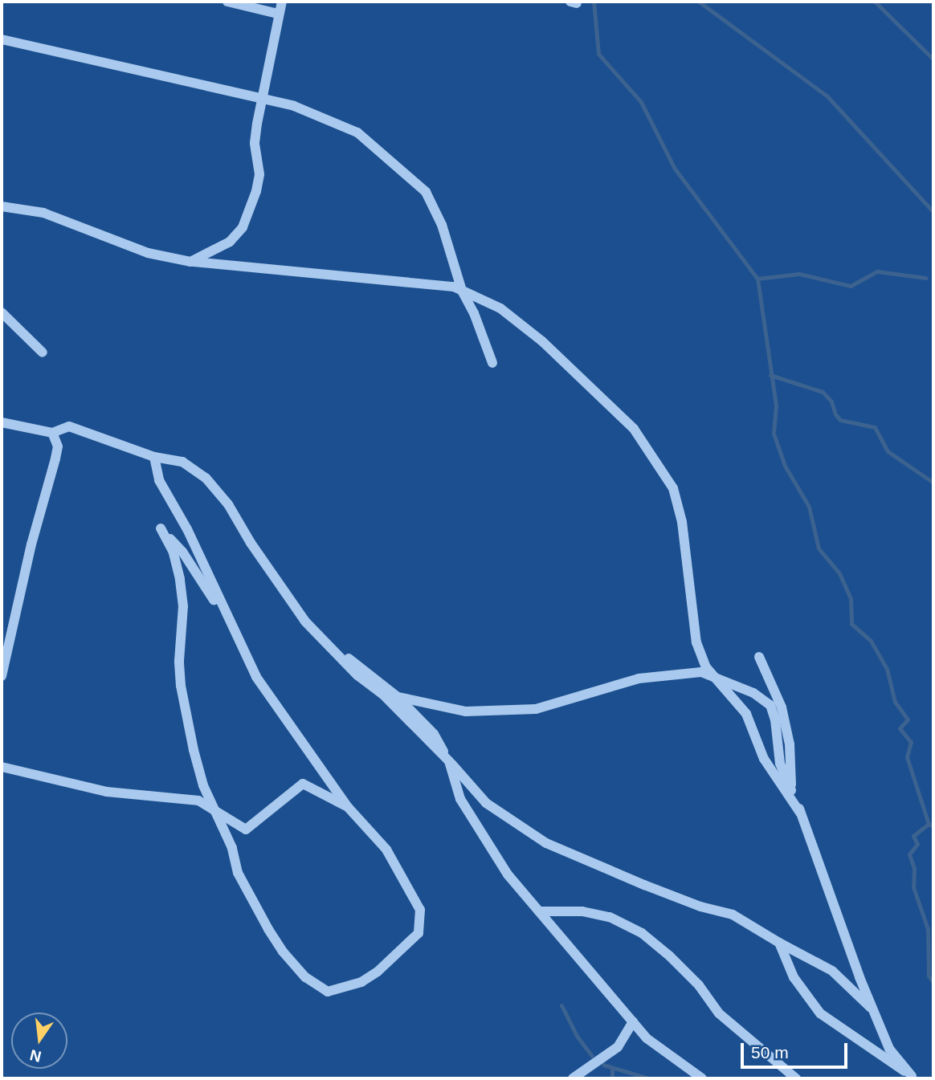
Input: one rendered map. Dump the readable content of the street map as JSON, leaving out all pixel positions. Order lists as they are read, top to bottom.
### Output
{
  "scale_bar": "50 m",
  "north": "bottom"
}
